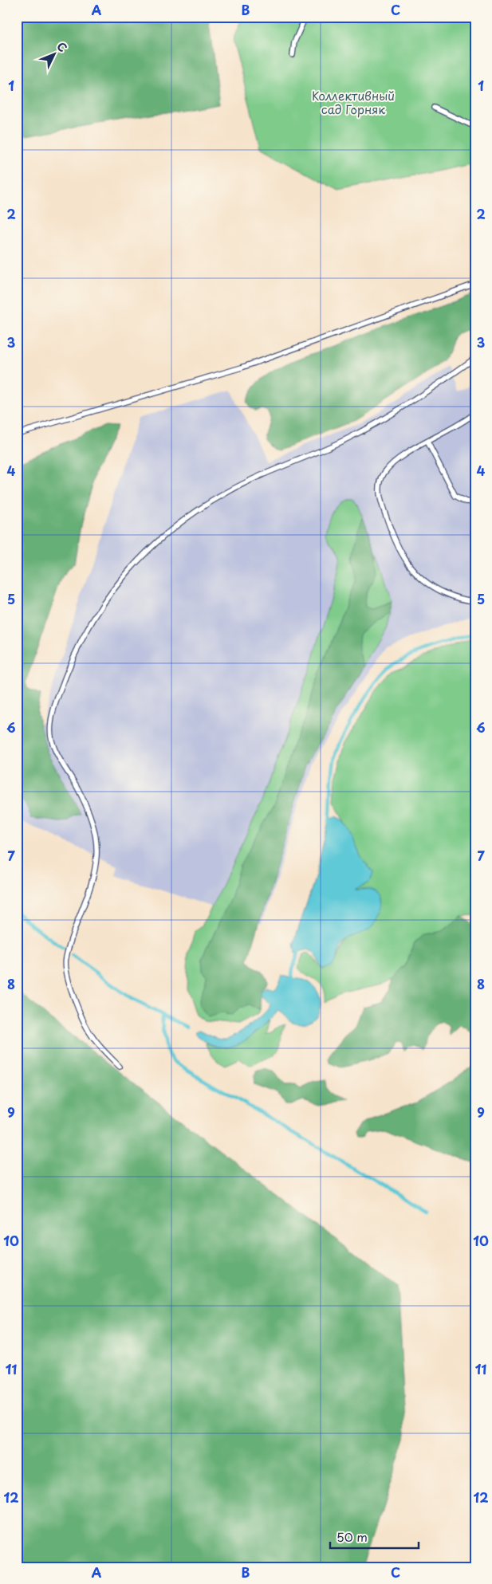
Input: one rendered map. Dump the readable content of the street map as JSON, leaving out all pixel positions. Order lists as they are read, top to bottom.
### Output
{
  "parks": ["Коллективный сад Горняк"],
  "scale_bar": "50 m",
  "north": "top right",
  "grid": {
    "columns": ["A", "B", "C"],
    "rows": [
      "1",
      "2",
      "3",
      "4",
      "5",
      "6",
      "7",
      "8",
      "9",
      "10",
      "11",
      "12"
    ]
  }
}
